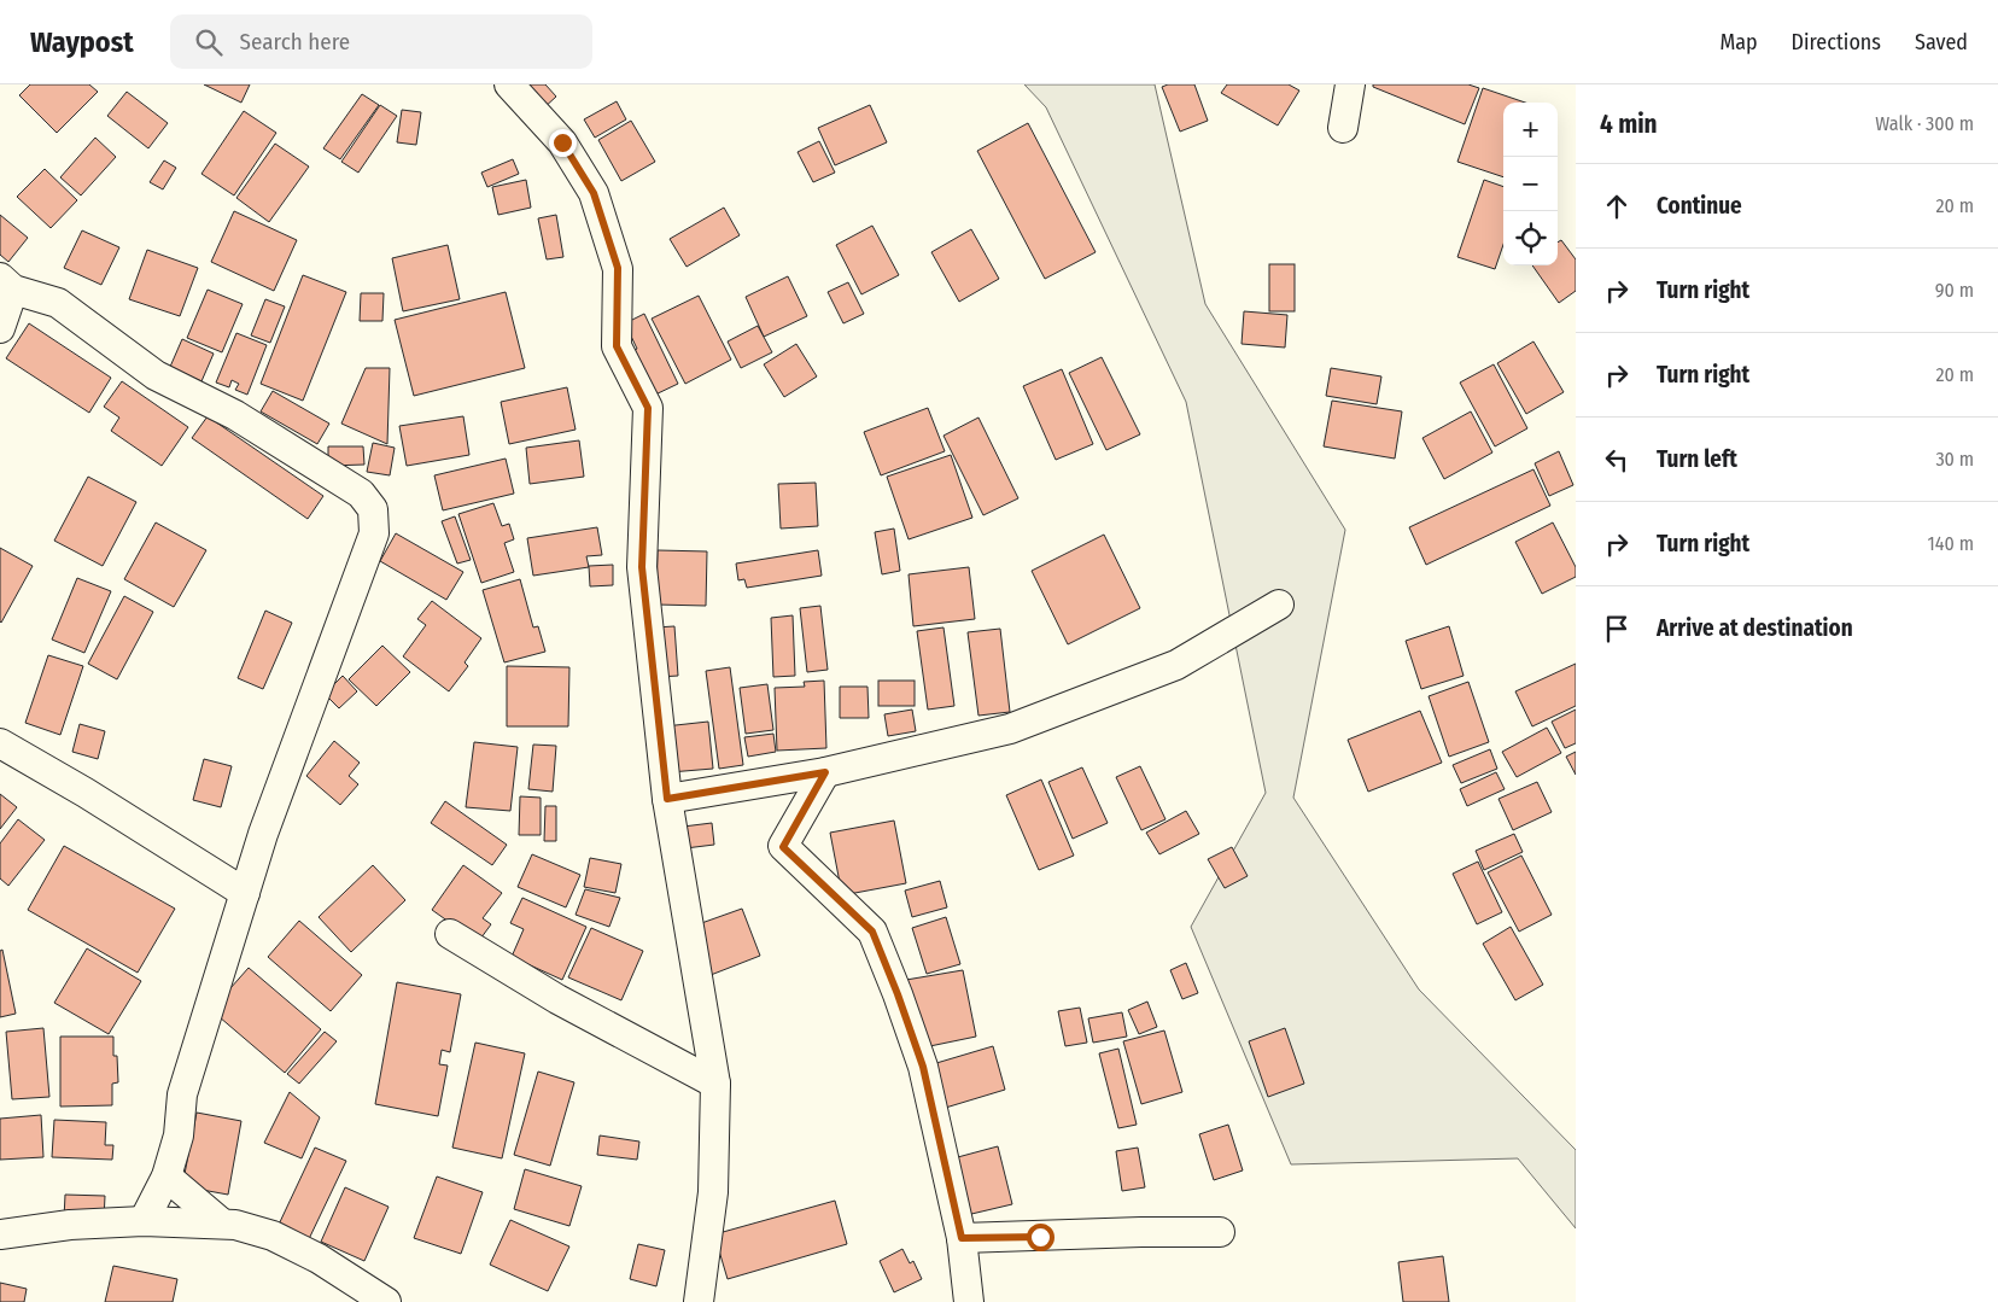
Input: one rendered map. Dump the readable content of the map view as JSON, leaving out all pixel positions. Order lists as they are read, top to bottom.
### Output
{
  "page": {
    "header": "Waypost",
    "search": "Search here",
    "nav": ["Map", "Directions", "Saved"],
    "heading": ["4 min", "Walk · 300 m"],
    "map_buttons": ["+", "−"],
    "list": [
      ["Continue", "20 m"],
      ["Turn right", "90 m"],
      ["Turn right", "20 m"],
      ["Turn left", "30 m"],
      ["Turn right", "140 m"],
      "Arrive at destination"
    ]
  }
}
